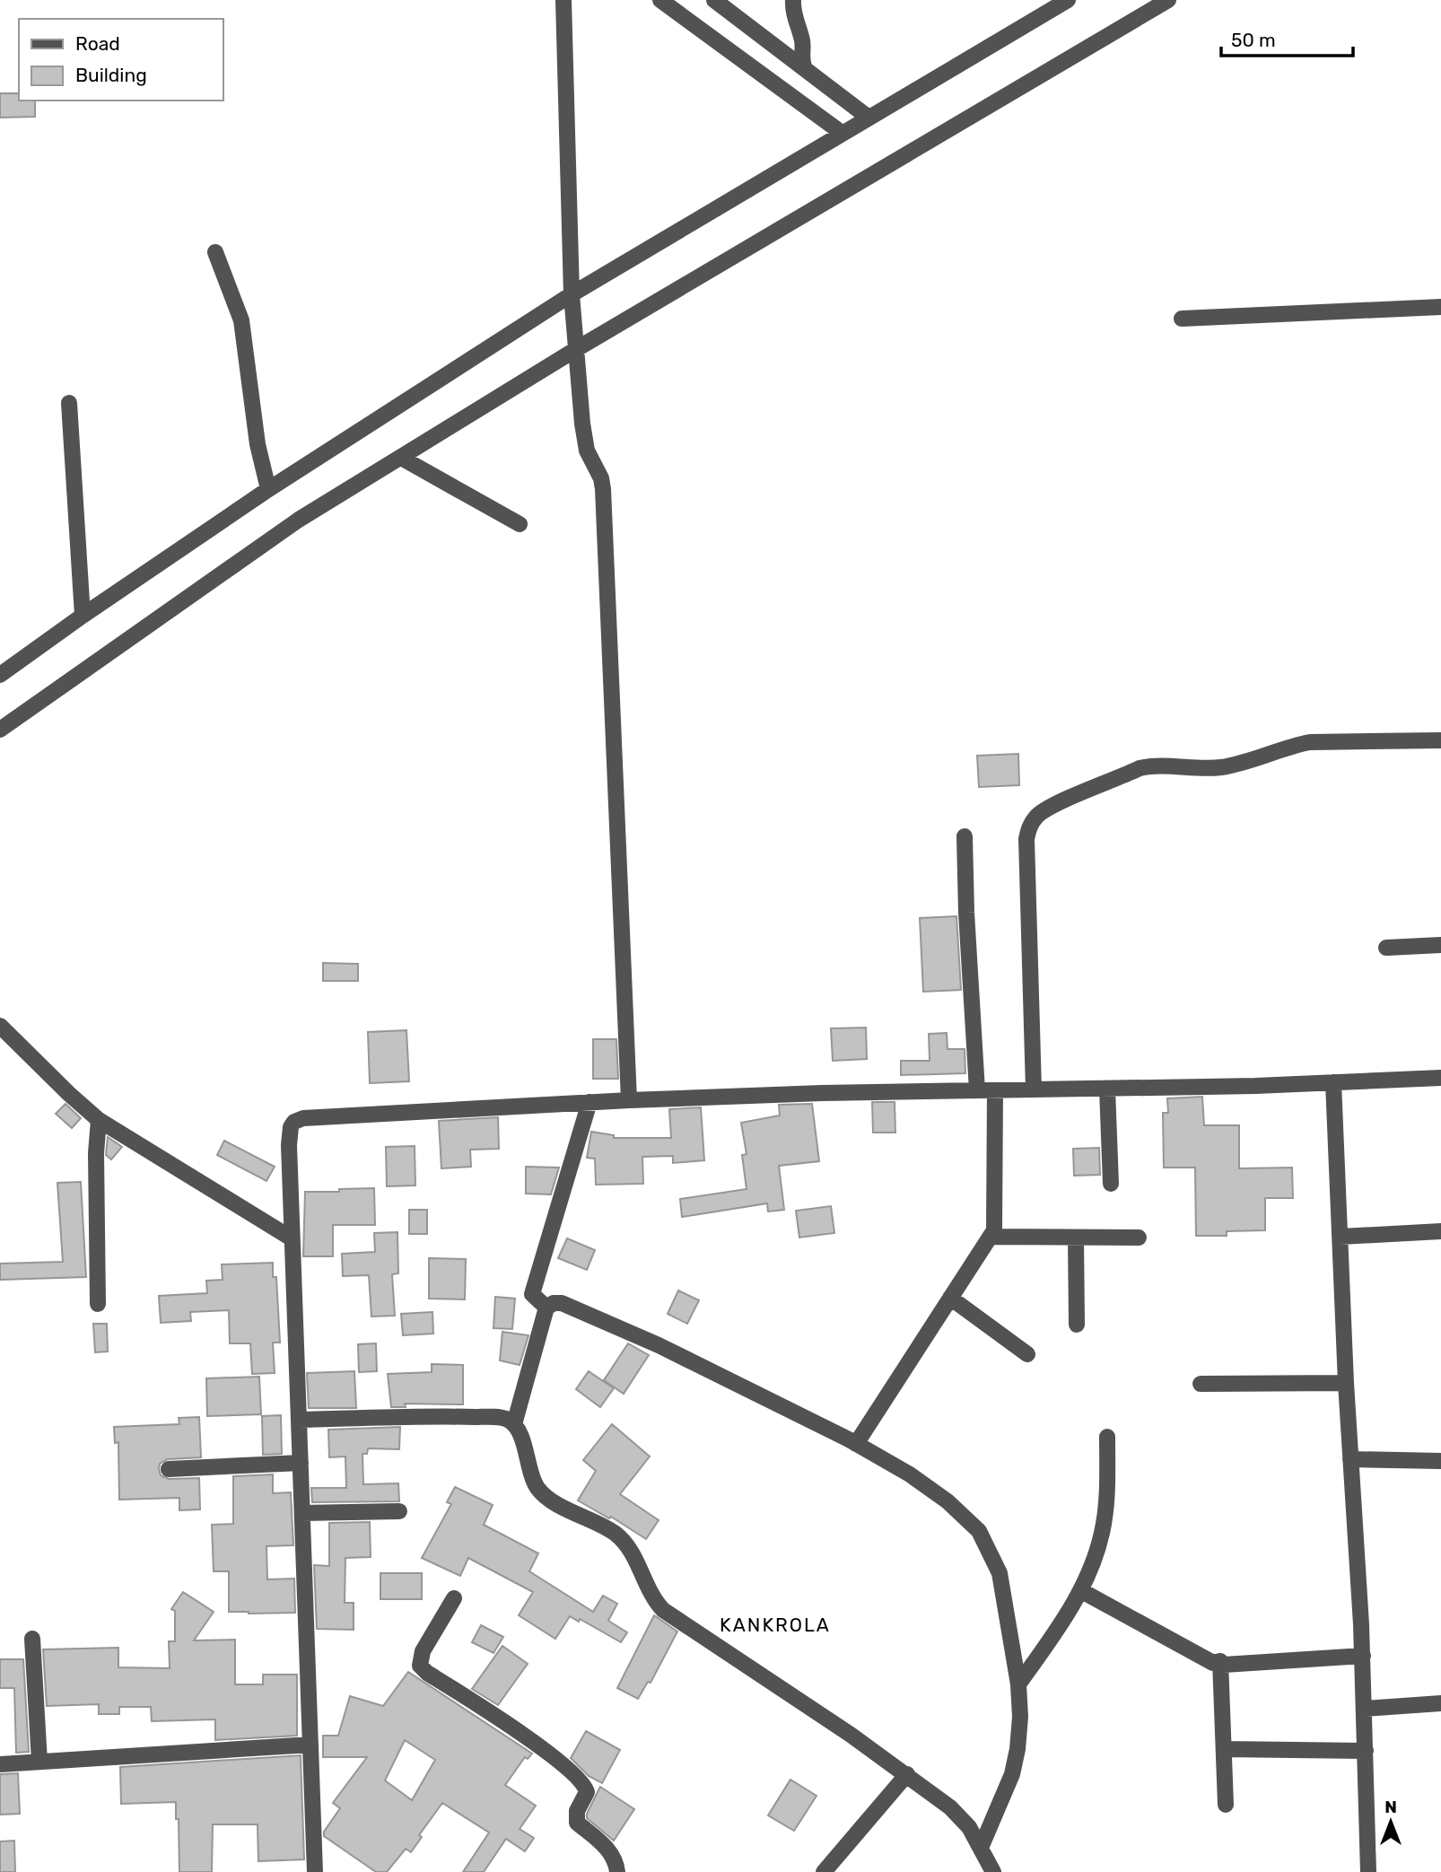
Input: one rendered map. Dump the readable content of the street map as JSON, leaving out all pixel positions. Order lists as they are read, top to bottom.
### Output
{
  "districts": ["KANKROLA"],
  "legend": ["Road", "Building"],
  "scale_bar": "50 m",
  "north": "top"
}
